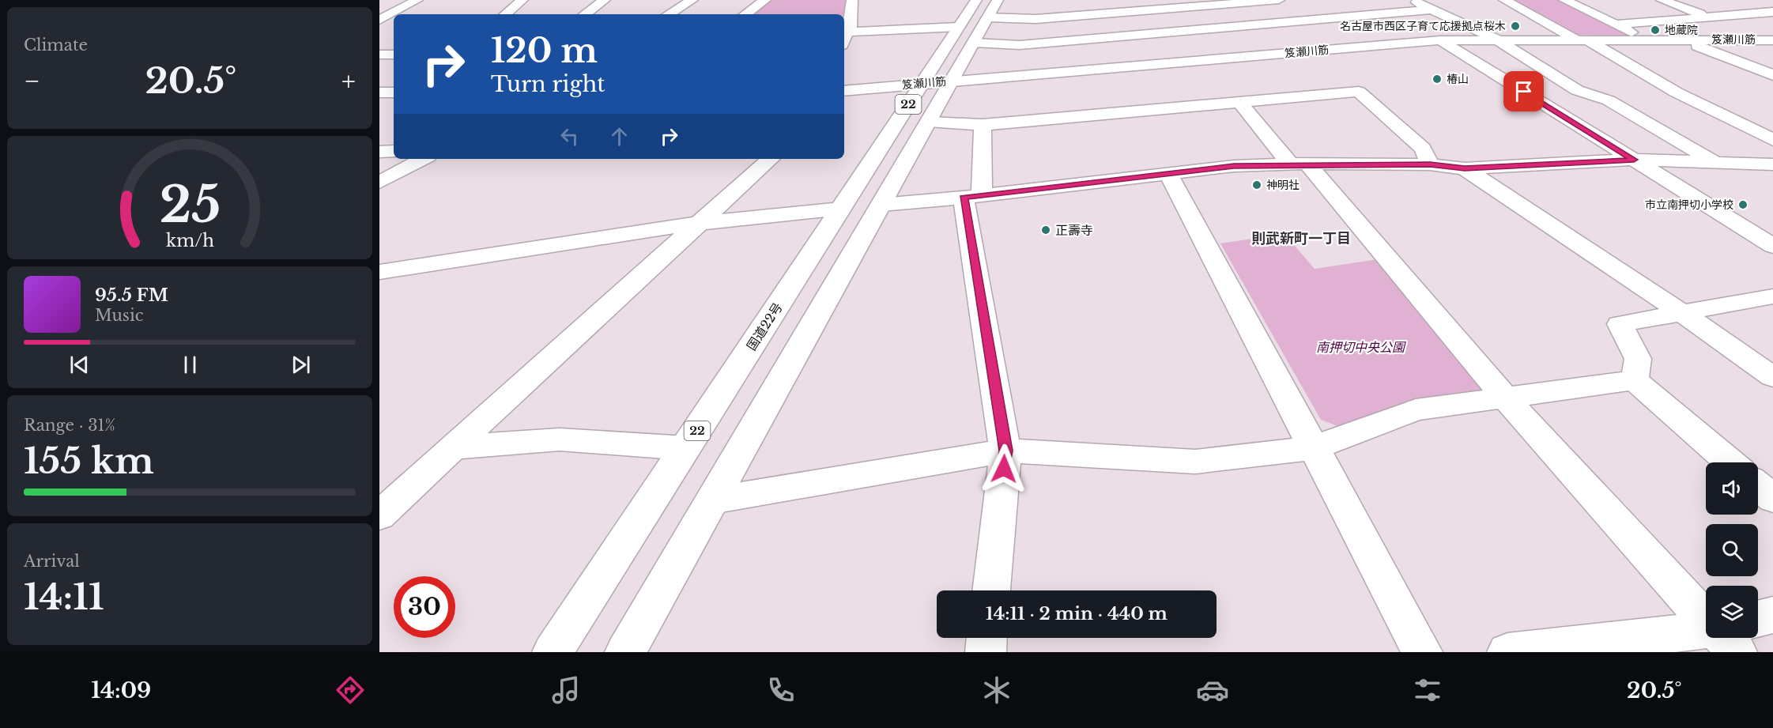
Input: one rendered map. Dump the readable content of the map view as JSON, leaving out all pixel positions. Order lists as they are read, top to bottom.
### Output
{
  "streets": {
    "main road": ["笈瀬川筋", "22", "国道22号"]
  },
  "crossings": [
    ["笈瀬川筋", "22"],
    ["笈瀬川筋", "国道22号"]
  ],
  "districts": ["則武新町一丁目"],
  "parks": ["南押切中央公園"],
  "places": [
    "名古屋市西区子育て応援拠点桜木",
    "地蔵院",
    "椿山",
    "神明社",
    "市立南押切小学校",
    "正壽寺"
  ],
  "page": {
    "tile": [
      "Climate",
      ["Range · 31%", "155 km"],
      ["Arrival", "14:11"]
    ],
    "turn": ["120 m", "Turn right"],
    "heat": ["−", "20.5°", "+"],
    "song": ["95.5 FM", "Music"],
    "limit": "30",
    "trip": "14:11 · 2 min · 440 m",
    "tabs": ["14:09", "20.5°"],
    "gauge": ["25", "km/h"]
  }
}
